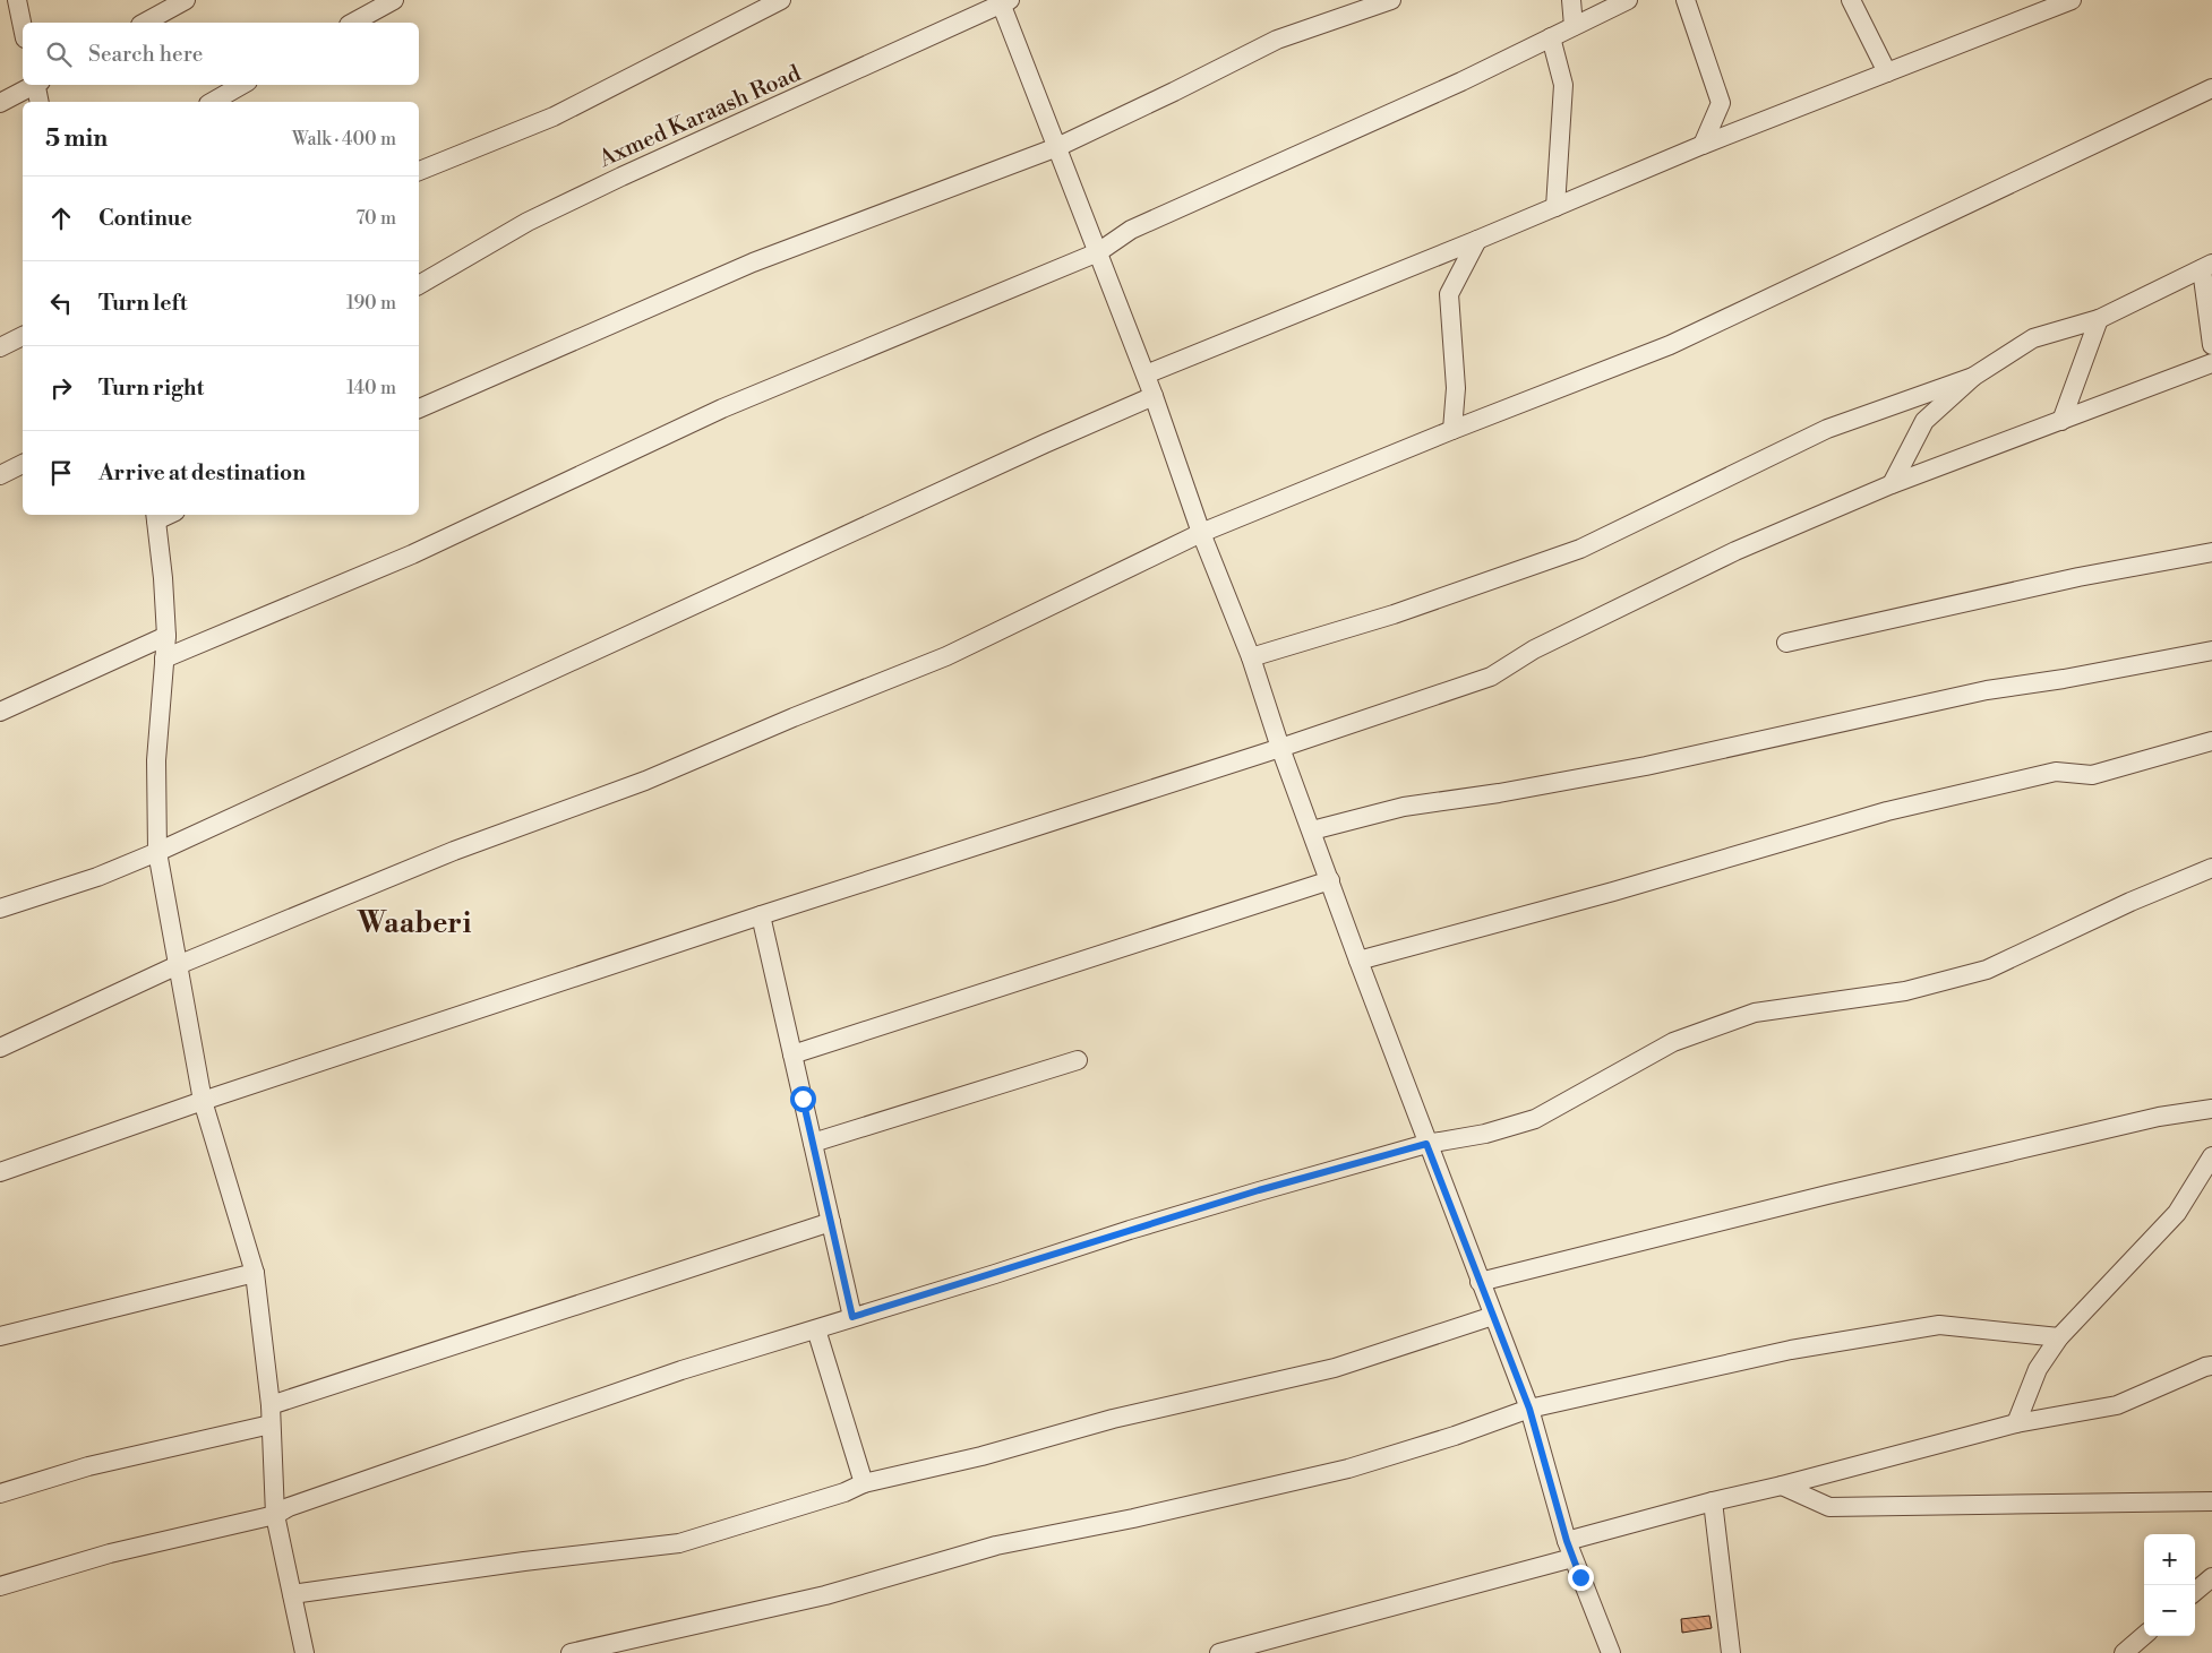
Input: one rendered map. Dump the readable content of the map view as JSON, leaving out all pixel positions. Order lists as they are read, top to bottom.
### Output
{
  "streets": {
    "street": ["Axmed Karaash Road"]
  },
  "districts": ["Waaberi"],
  "page": {
    "search": "Search here",
    "heading": ["5 min", "Walk · 400 m"],
    "list": [
      ["Continue", "70 m"],
      ["Turn left", "190 m"],
      ["Turn right", "140 m"],
      "Arrive at destination"
    ],
    "map_buttons": ["+", "−"]
  }
}
